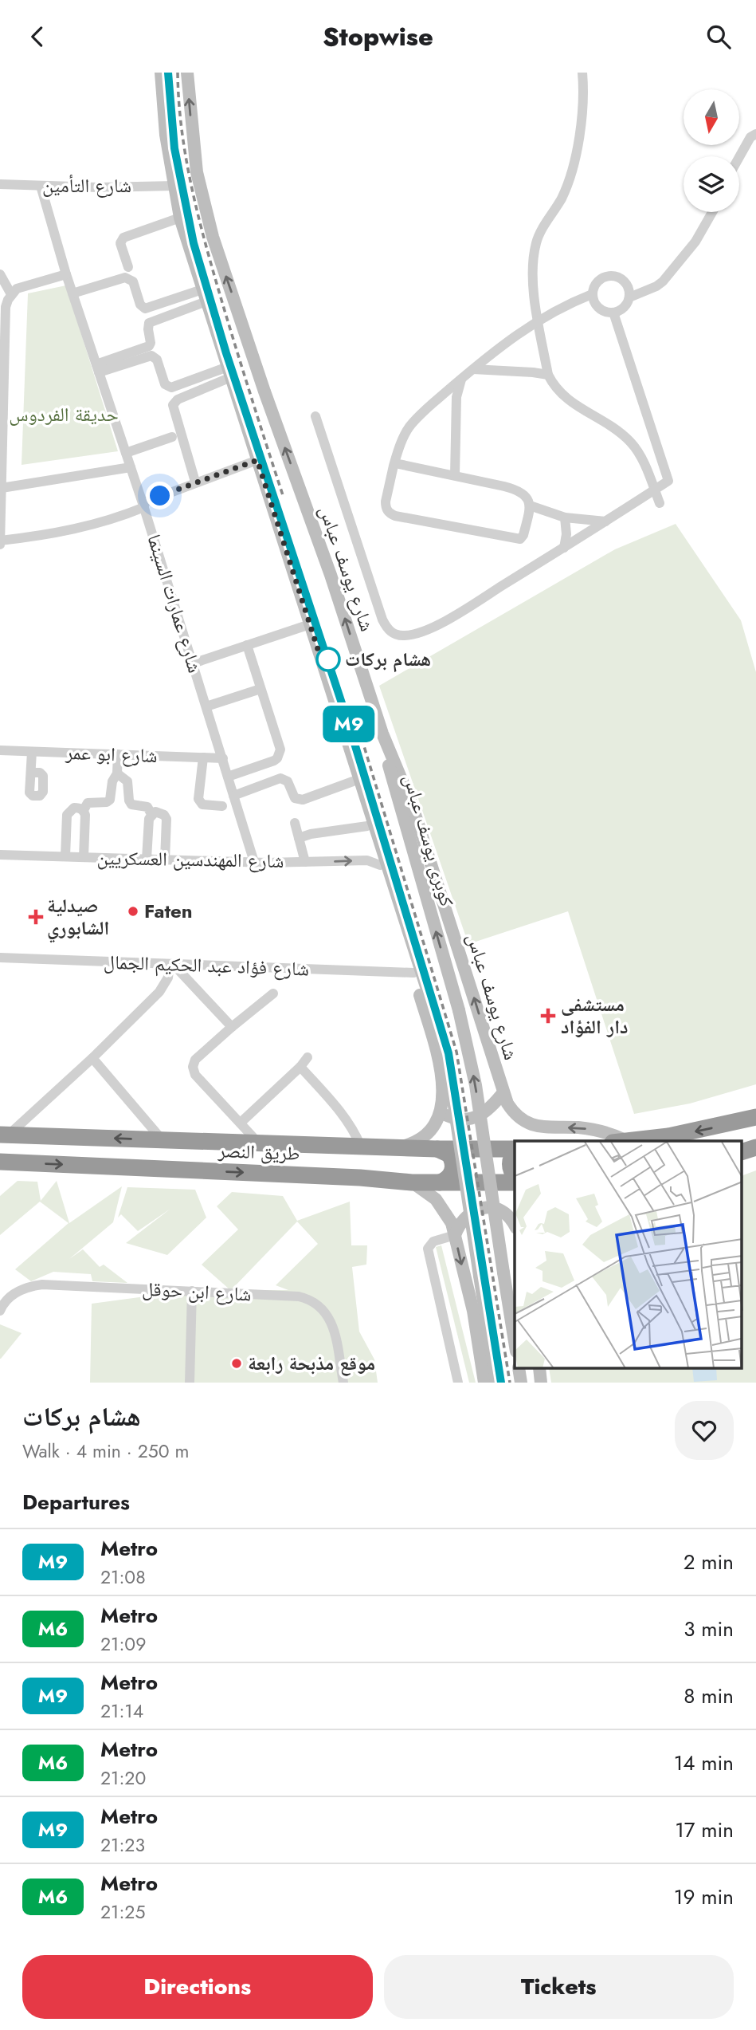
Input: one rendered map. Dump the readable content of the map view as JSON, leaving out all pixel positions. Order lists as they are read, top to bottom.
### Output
{
  "streets": {
    "highway": ["طريق النصر"],
    "main road": ["شارع يوسف عباس", "كوبرى يوسف عباس"],
    "street": [
      "شارع التأمين",
      "شارع عمارات السينما",
      "شارع ابو عمر",
      "شارع المهندسين العسكريين",
      "شارع فؤاد عبد الحكيم الجمال",
      "شارع ابن حوقل"
    ]
  },
  "crossings": [
    ["شارع التأمين", "شارع عمارات السينما"],
    ["شارع يوسف عباس", "كوبرى يوسف عباس"],
    ["شارع عمارات السينما", "شارع ابو عمر"],
    ["شارع عمارات السينما", "شارع المهندسين العسكريين"]
  ],
  "parks": ["حديقة الفردوس"],
  "places": {
    "other": ["هشام بركات", "Faten", "موقع مذبحة رابعة"],
    "health": ["صيدلية الشابوري", "مستشفى دار الفؤاد"]
  },
  "lines": ["metro line M9"],
  "north": "bottom",
  "page": {
    "header": "Stopwise",
    "on_map": "M9",
    "heading": [
      ["هشام بركات", "Walk · 4 min · 250 m"],
      "Departures"
    ],
    "list": [
      {
        "mark": "M9",
        "name": "Metro",
        "note": "21:08",
        "value": "2 min"
      },
      {
        "mark": "M6",
        "name": "Metro",
        "note": "21:09",
        "value": "3 min"
      },
      {
        "mark": "M9",
        "name": "Metro",
        "note": "21:14",
        "value": "8 min"
      },
      {
        "mark": "M6",
        "name": "Metro",
        "note": "21:20",
        "value": "14 min"
      },
      {
        "mark": "M9",
        "name": "Metro",
        "note": "21:23",
        "value": "17 min"
      },
      {
        "mark": "M6",
        "name": "Metro",
        "note": "21:25",
        "value": "19 min"
      }
    ],
    "buttons": ["Directions", "Tickets"]
  }
}
